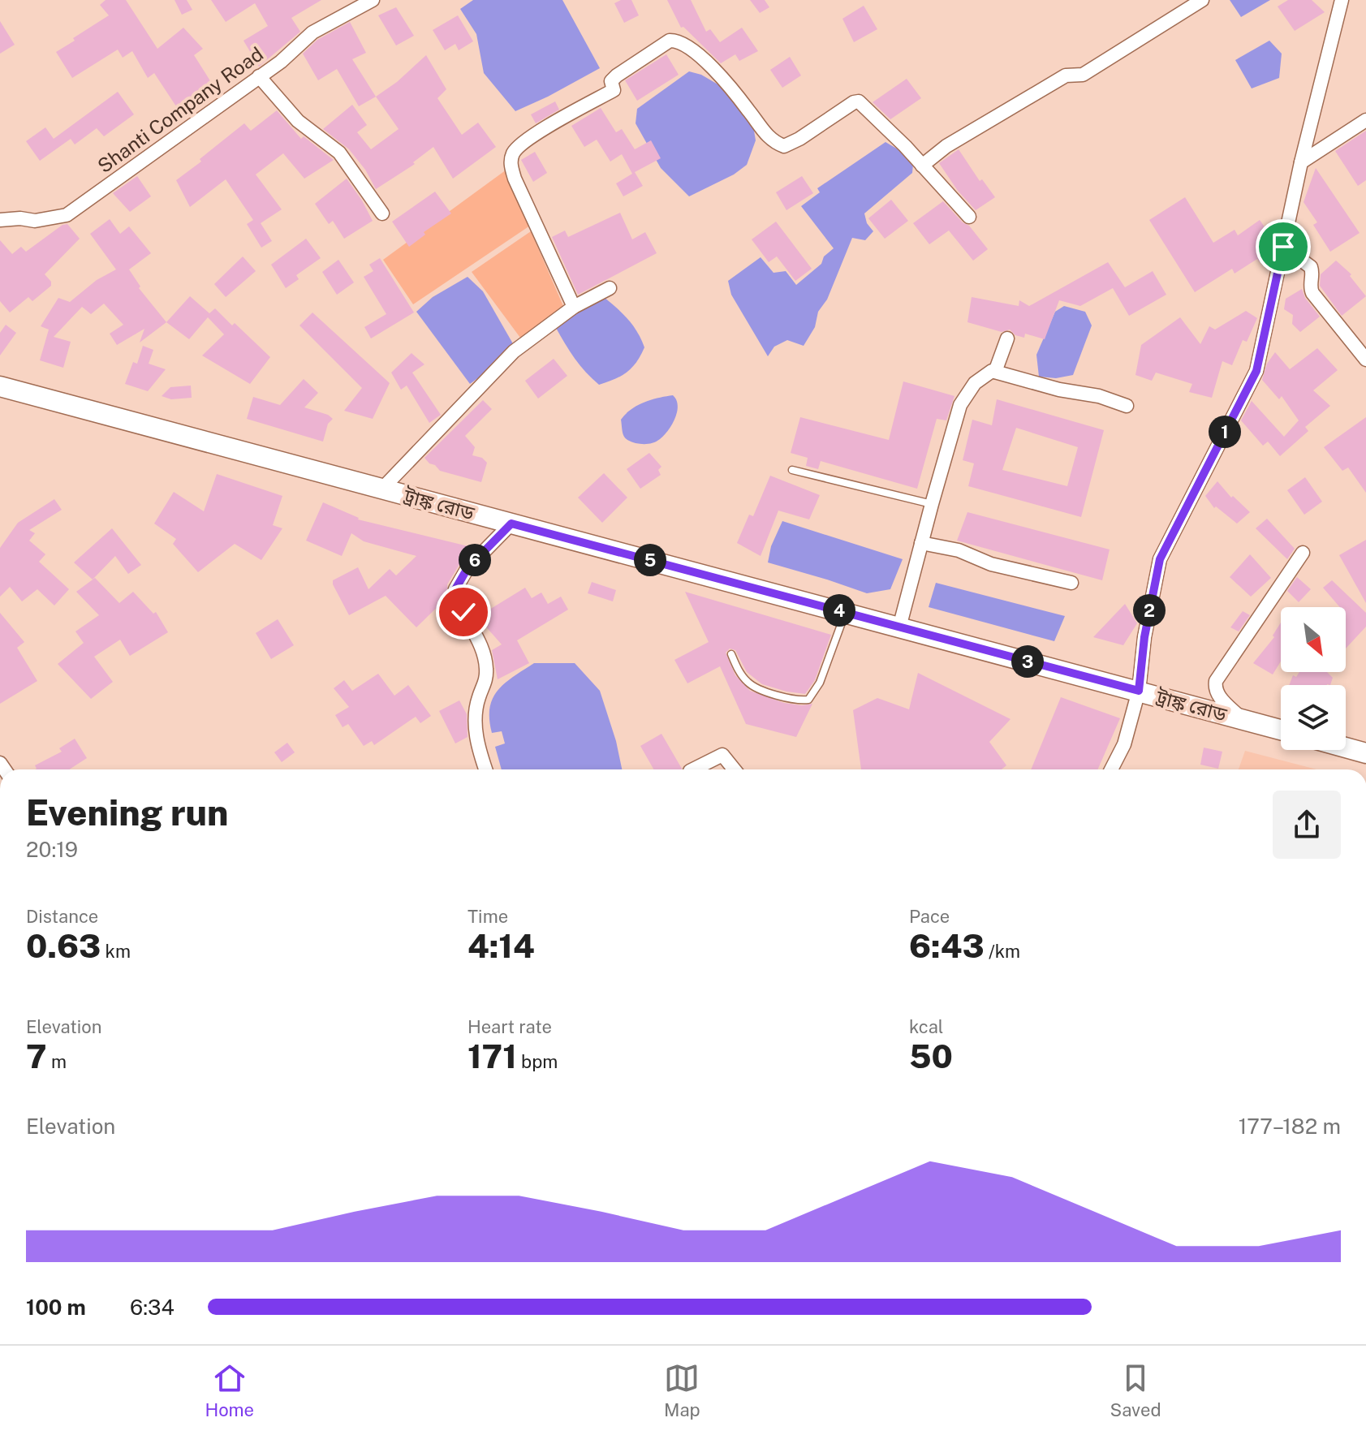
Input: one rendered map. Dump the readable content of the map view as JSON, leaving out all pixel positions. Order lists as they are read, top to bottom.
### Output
{
  "streets": {
    "main road": ["ট্রাঙ্ক রোড"],
    "street": ["Shanti Company Road"]
  },
  "north": "bottom right",
  "page": {
    "pins": [
      "1",
      "5",
      "6",
      "2",
      "4",
      "3"
    ],
    "heading": ["Evening run", "20:19"],
    "stats": [
      ["Distance", "0.63 km"],
      ["Time", "4:14"],
      ["Pace", "6:43 /km"],
      ["Elevation", "7 m"],
      ["Heart rate", "171 bpm"],
      ["kcal", "50"]
    ],
    "chart": ["Elevation", "177–182 m"],
    "list": [
      {
        "name": "100 m",
        "note": "6:34"
      }
    ],
    "tabs": ["Home", "Map", "Saved"]
  }
}
